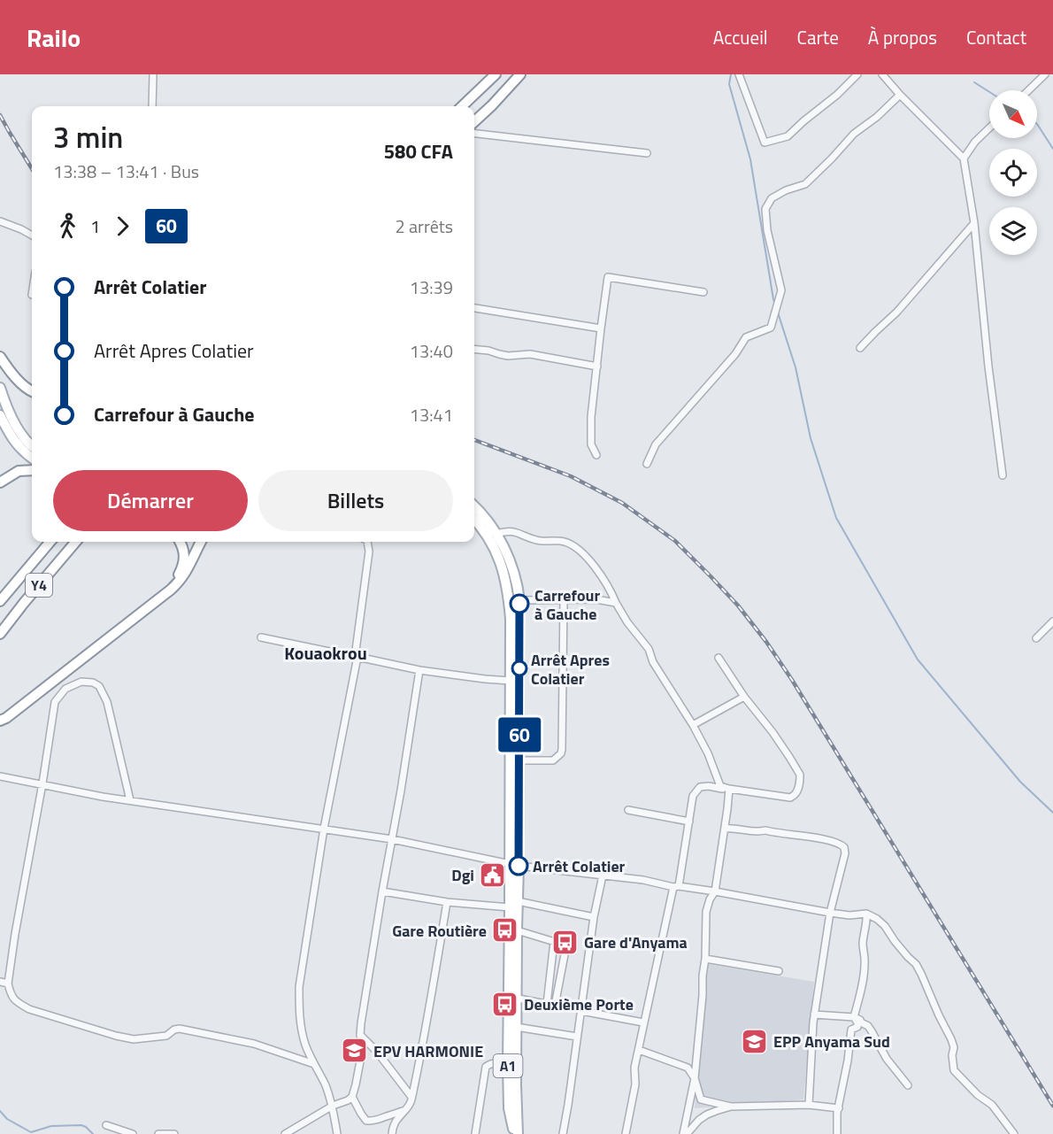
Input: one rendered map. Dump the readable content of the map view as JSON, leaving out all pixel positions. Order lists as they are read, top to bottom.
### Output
{
  "streets": {
    "main road": ["Y4", "A1"]
  },
  "districts": ["Kouaokrou"],
  "places": {
    "other": ["Carrefour à Gauche", "Arrêt Apres Colatier", "Arrêt Colatier"],
    "public building": ["Dgi"],
    "bus stop": ["Gare Routière", "Gare d'Anyama", "Deuxième Porte"],
    "school or university": ["EPP Anyama Sud", "EPV HARMONIE"]
  },
  "lines": ["bus line 60"],
  "north": "bottom right",
  "page": {
    "header": "Railo",
    "nav": [
      "Accueil",
      "Carte",
      "À propos",
      "Contact"
    ],
    "on_map": "60",
    "heading": ["3 min", "13:38 – 13:41 · Bus", "580 CFA"],
    "legs": ["1", "60", "2 arrêts"],
    "list": [
      {
        "name": "Arrêt Colatier",
        "value": "13:39"
      },
      {
        "name": "Arrêt Apres Colatier",
        "value": "13:40"
      },
      {
        "name": "Carrefour à Gauche",
        "value": "13:41"
      }
    ],
    "buttons": ["Démarrer", "Billets"]
  }
}
